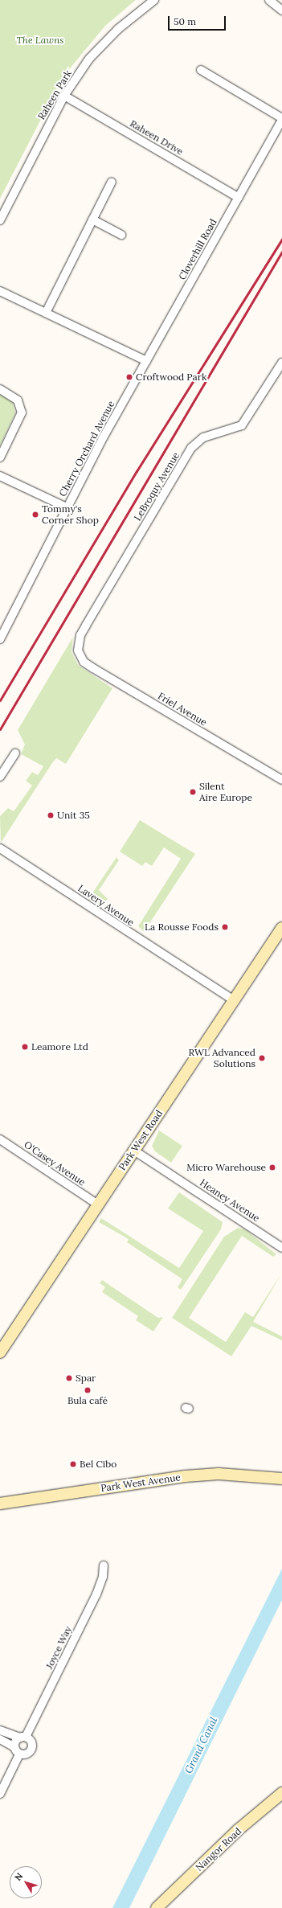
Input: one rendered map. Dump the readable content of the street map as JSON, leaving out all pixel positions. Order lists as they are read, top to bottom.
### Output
{
  "streets": {
    "street": [
      "Raheen Park",
      "Raheen Drive",
      "Cloverhill Road",
      "Cherry Orchard Avenue",
      "LeBroquy Avenue",
      "Friel Avenue",
      "Lavery Avenue",
      "Park West Road",
      "O'Casey Avenue",
      "Heaney Avenue",
      "Park West Avenue",
      "Joyce Way",
      "Nangor Road"
    ]
  },
  "crossings": [
    ["Raheen Park", "Raheen Drive"],
    ["Raheen Drive", "Cloverhill Road"],
    ["Cloverhill Road", "Cherry Orchard Avenue"],
    ["LeBroquy Avenue", "Friel Avenue"],
    ["Lavery Avenue", "Park West Road"],
    ["Park West Road", "O'Casey Avenue"],
    ["Park West Road", "Heaney Avenue"]
  ],
  "water": ["Grand Canal"],
  "parks": ["The Lawns"],
  "places": [
    "Croftwood Park",
    "Tommy's Corner Shop",
    "Silent Aire Europe",
    "Unit 35",
    "La Rousse Foods",
    "Leamore Ltd",
    "RWL Advanced Solutions",
    "Micro Warehouse",
    "Spar",
    "Bula café",
    "Bel Cibo"
  ],
  "scale_bar": "50 m",
  "north": "top left"
}
